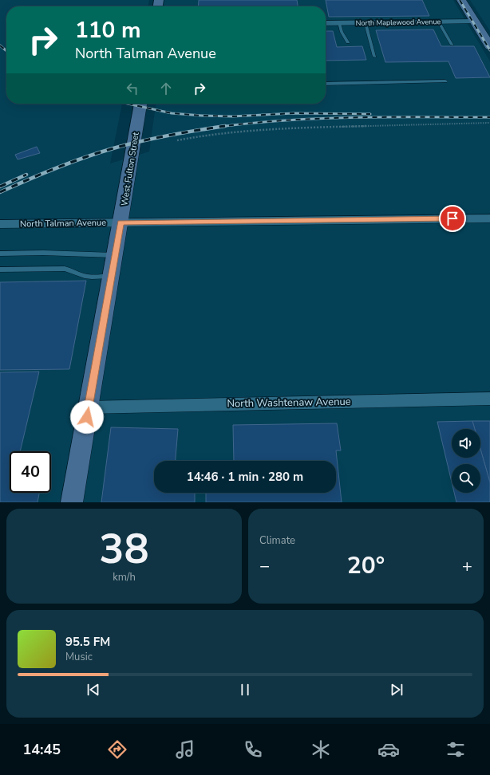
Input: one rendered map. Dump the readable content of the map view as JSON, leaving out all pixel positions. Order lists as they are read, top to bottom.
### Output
{
  "streets": {
    "street": [
      "North Maplewood Avenue",
      "West Fulton Street",
      "North Talman Avenue",
      "North Washtenaw Avenue"
    ]
  },
  "crossings": [
    ["West Fulton Street", "North Talman Avenue"],
    ["West Fulton Street", "North Washtenaw Avenue"]
  ],
  "page": {
    "turn": ["110 m", "North Talman Avenue"],
    "limit": "40",
    "trip": "14:46 · 1 min · 280 m",
    "tile": [
      ["38", "km/h"],
      "Climate"
    ],
    "heat": ["−", "20°", "+"],
    "song": ["95.5 FM", "Music"],
    "tabs": "14:45"
  }
}
